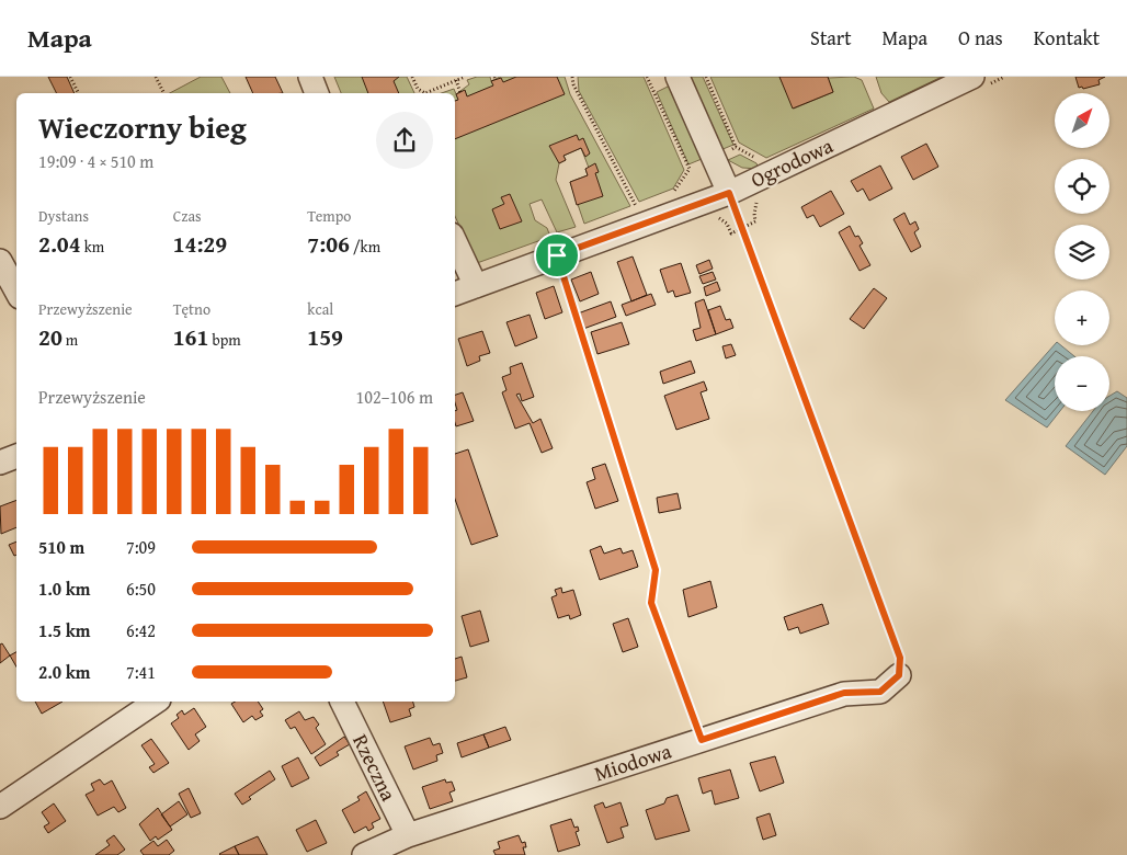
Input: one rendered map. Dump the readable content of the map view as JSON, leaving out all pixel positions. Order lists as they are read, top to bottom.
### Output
{
  "streets": {
    "street": ["Ogrodowa", "Miodowa", "Rzeczna"]
  },
  "crossings": [
    ["Miodowa", "Rzeczna"]
  ],
  "north": "top right",
  "page": {
    "header": "Mapa",
    "nav": [
      "Start",
      "Mapa",
      "O nas",
      "Kontakt"
    ],
    "map_buttons": ["+", "−"],
    "heading": ["Wieczorny bieg", "19:09 · 4 × 510 m"],
    "stats": [
      ["Dystans", "2.04 km"],
      ["Czas", "14:29"],
      ["Tempo", "7:06 /km"],
      ["Przewyższenie", "20 m"],
      ["Tętno", "161 bpm"],
      ["kcal", "159"]
    ],
    "chart": ["Przewyższenie", "102–106 m"],
    "list": [
      {
        "name": "510 m",
        "note": "7:09"
      },
      {
        "name": "1.0 km",
        "note": "6:50"
      },
      {
        "name": "1.5 km",
        "note": "6:42"
      },
      {
        "name": "2.0 km",
        "note": "7:41"
      }
    ]
  }
}
